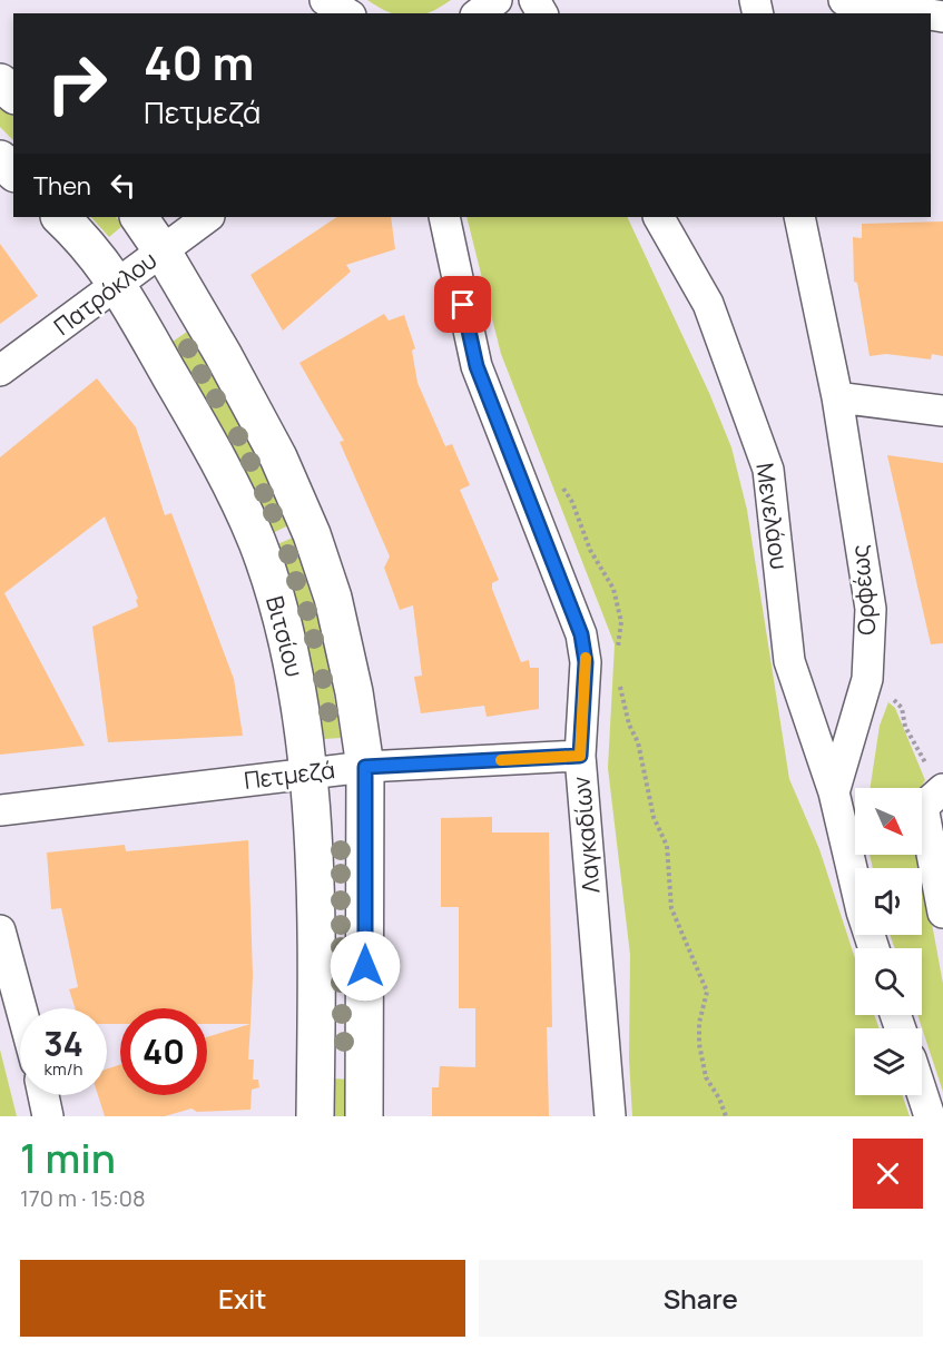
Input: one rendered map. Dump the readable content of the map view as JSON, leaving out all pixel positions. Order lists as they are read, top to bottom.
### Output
{
  "streets": {
    "street": [
      "Πατρόκλου",
      "Μενελάου",
      "Ορφέως",
      "Βιτσίου",
      "Πετμεζά",
      "Λαγκαδίων"
    ]
  },
  "crossings": [
    ["Πατρόκλου", "Βιτσίου"],
    ["Μενελάου", "Ορφέως"],
    ["Βιτσίου", "Πετμεζά"],
    ["Πετμεζά", "Λαγκαδίων"]
  ],
  "north": "bottom right",
  "page": {
    "turn": ["40 m", "Πετμεζά"],
    "then": "Then",
    "speed": "34 km/h",
    "limit": "40",
    "heading": ["1 min", "170 m · 15:08"],
    "buttons": ["Exit", "Share"]
  }
}
